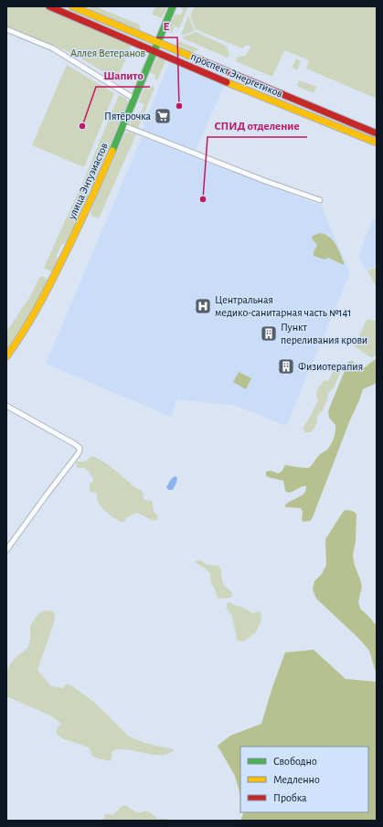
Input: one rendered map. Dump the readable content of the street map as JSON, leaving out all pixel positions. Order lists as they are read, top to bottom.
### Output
{
  "streets": {
    "main road": ["проспект Энергетиков", "улица Энтузиастов"]
  },
  "crossings": [
    ["проспект Энергетиков", "улица Энтузиастов"]
  ],
  "parks": ["Аллея Ветеранов"],
  "places": {
    "other": ["Е", "Шапито", "СПИД отделение"],
    "supermarket": ["Пятёрочка"],
    "hospital": ["Центральная медико-санитарная часть №141"],
    "building": ["Пункт переливания крови", "Физиотерапия"]
  },
  "legend": ["Свободно", "Медленно", "Пробка"]
}
